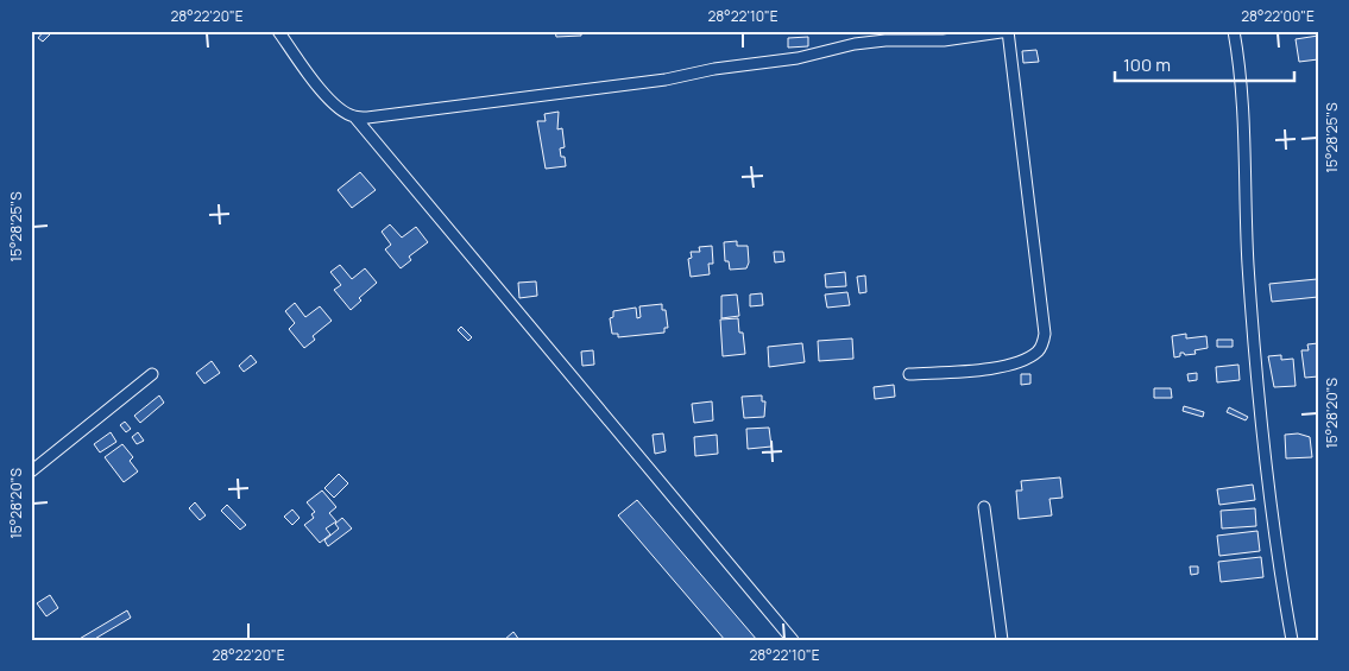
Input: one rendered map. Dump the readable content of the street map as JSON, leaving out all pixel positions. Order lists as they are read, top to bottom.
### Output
{
  "scale_bar": "100 m",
  "coordinates": [
    "28°22'20\"E",
    "28°22'10\"E",
    "28°22'00\"E",
    "15°28'25\"S",
    "15°28'20\"S"
  ]
}
